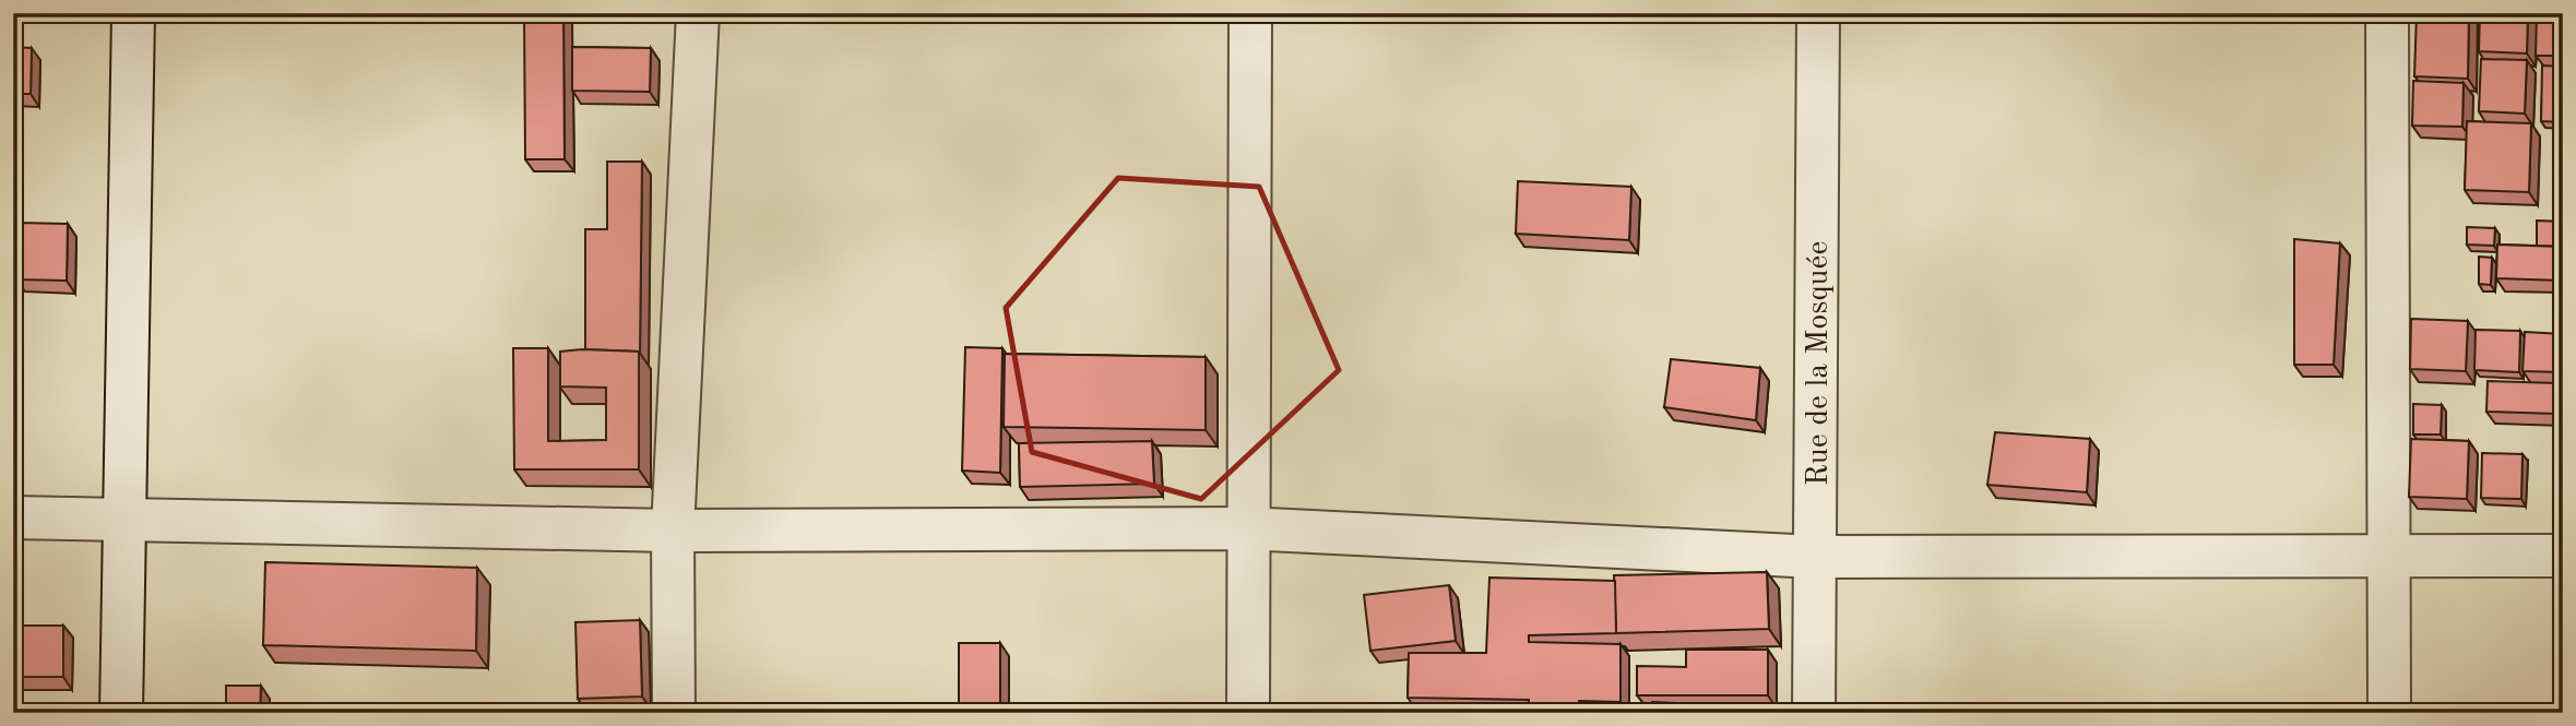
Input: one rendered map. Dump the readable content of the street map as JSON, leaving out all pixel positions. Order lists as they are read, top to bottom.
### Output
{
  "streets": {
    "street": ["Rue de la Mosquée"]
  }
}
